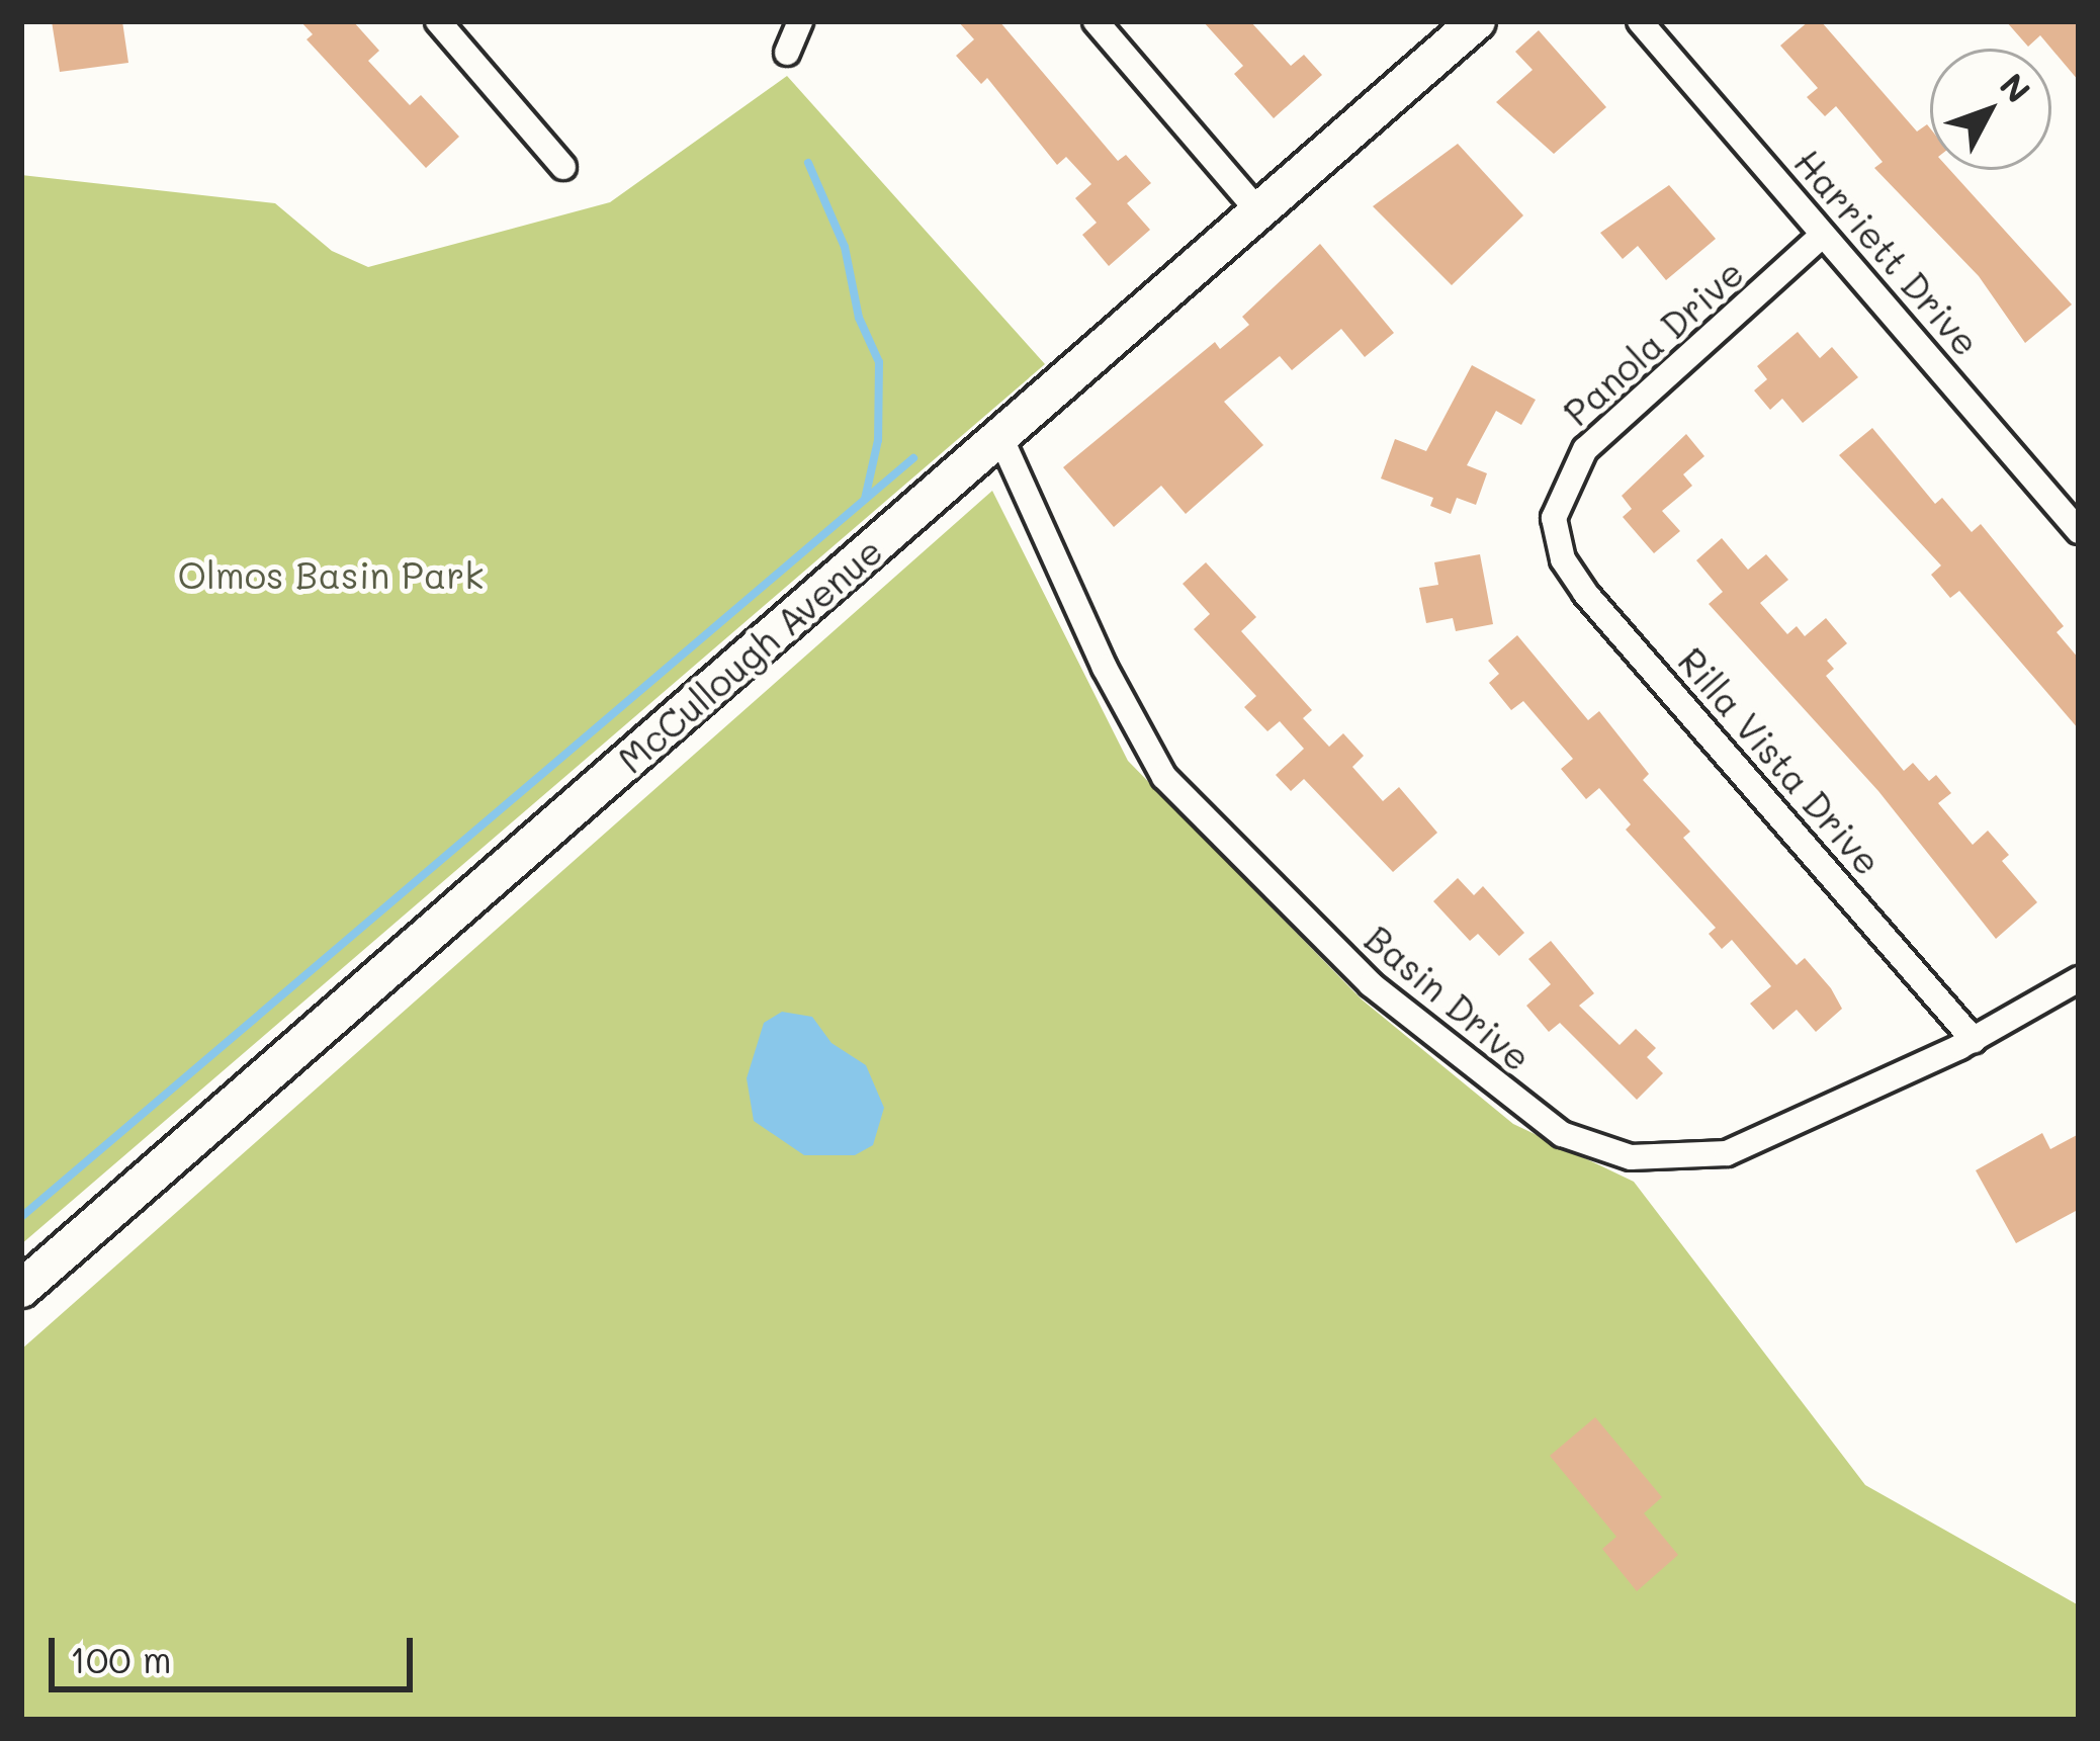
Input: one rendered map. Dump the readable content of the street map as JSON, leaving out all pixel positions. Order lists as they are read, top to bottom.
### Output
{
  "streets": {
    "main road": ["McCullough Avenue"],
    "street": [
      "Harriett Drive",
      "Panola Drive",
      "Rilla Vista Drive",
      "Basin Drive"
    ]
  },
  "crossings": [
    ["Harriett Drive", "Panola Drive"],
    ["Panola Drive", "Rilla Vista Drive"],
    ["McCullough Avenue", "Basin Drive"],
    ["Rilla Vista Drive", "Basin Drive"]
  ],
  "parks": ["Olmos Basin Park"],
  "scale_bar": "100 m",
  "north": "top right"
}
